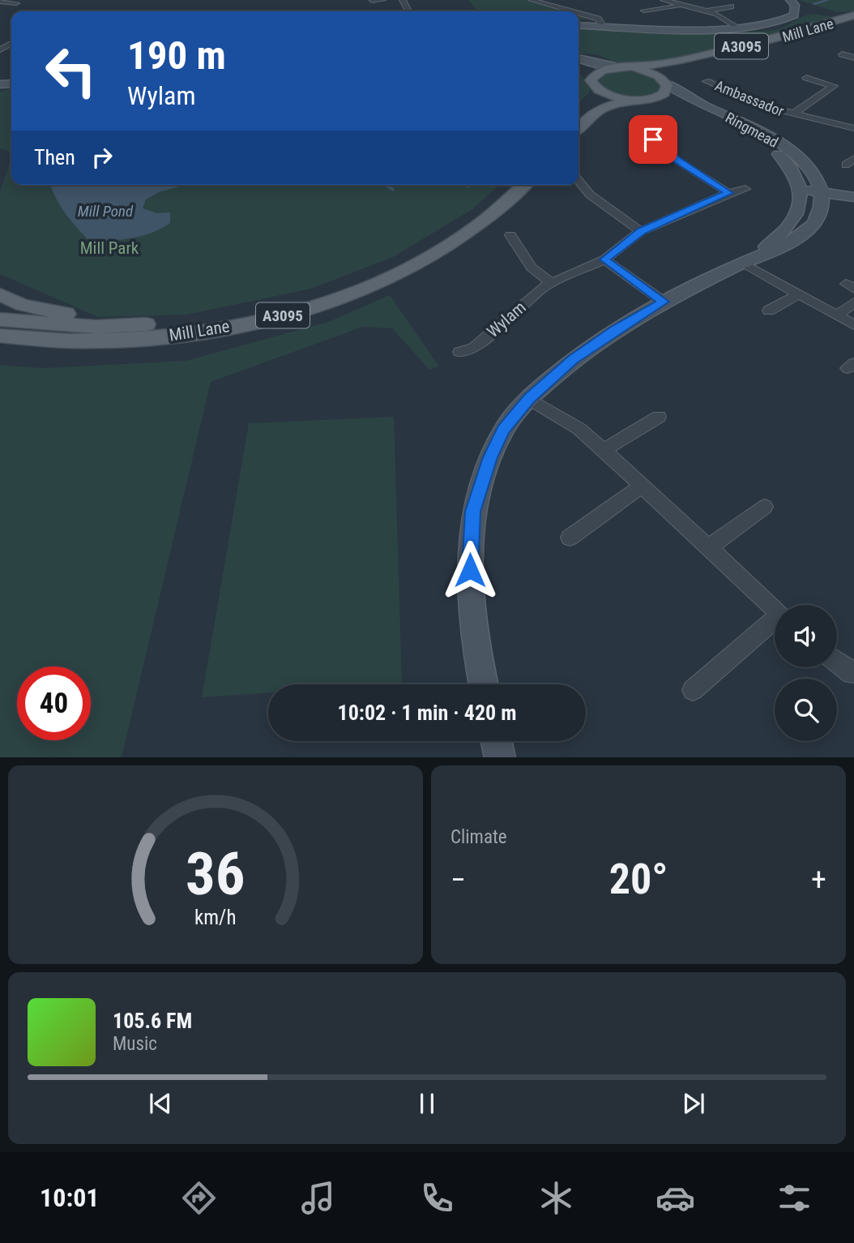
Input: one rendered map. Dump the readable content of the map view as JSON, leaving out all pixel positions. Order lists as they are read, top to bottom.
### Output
{
  "streets": {
    "main road": ["Mill Lane", "A3095"],
    "street": ["Ambassador", "Ringmead", "Wylam"]
  },
  "crossings": [
    ["Mill Lane", "A3095"],
    ["Mill Lane", "Ringmead"]
  ],
  "water": ["Mill Pond"],
  "parks": ["Mill Park"],
  "page": {
    "turn": ["190 m", "Wylam"],
    "then": "Then",
    "limit": "40",
    "trip": "10:02 · 1 min · 420 m",
    "tile": "Climate",
    "heat": ["−", "20°", "+"],
    "song": ["105.6 FM", "Music"],
    "tabs": "10:01",
    "gauge": ["36", "km/h"]
  }
}
